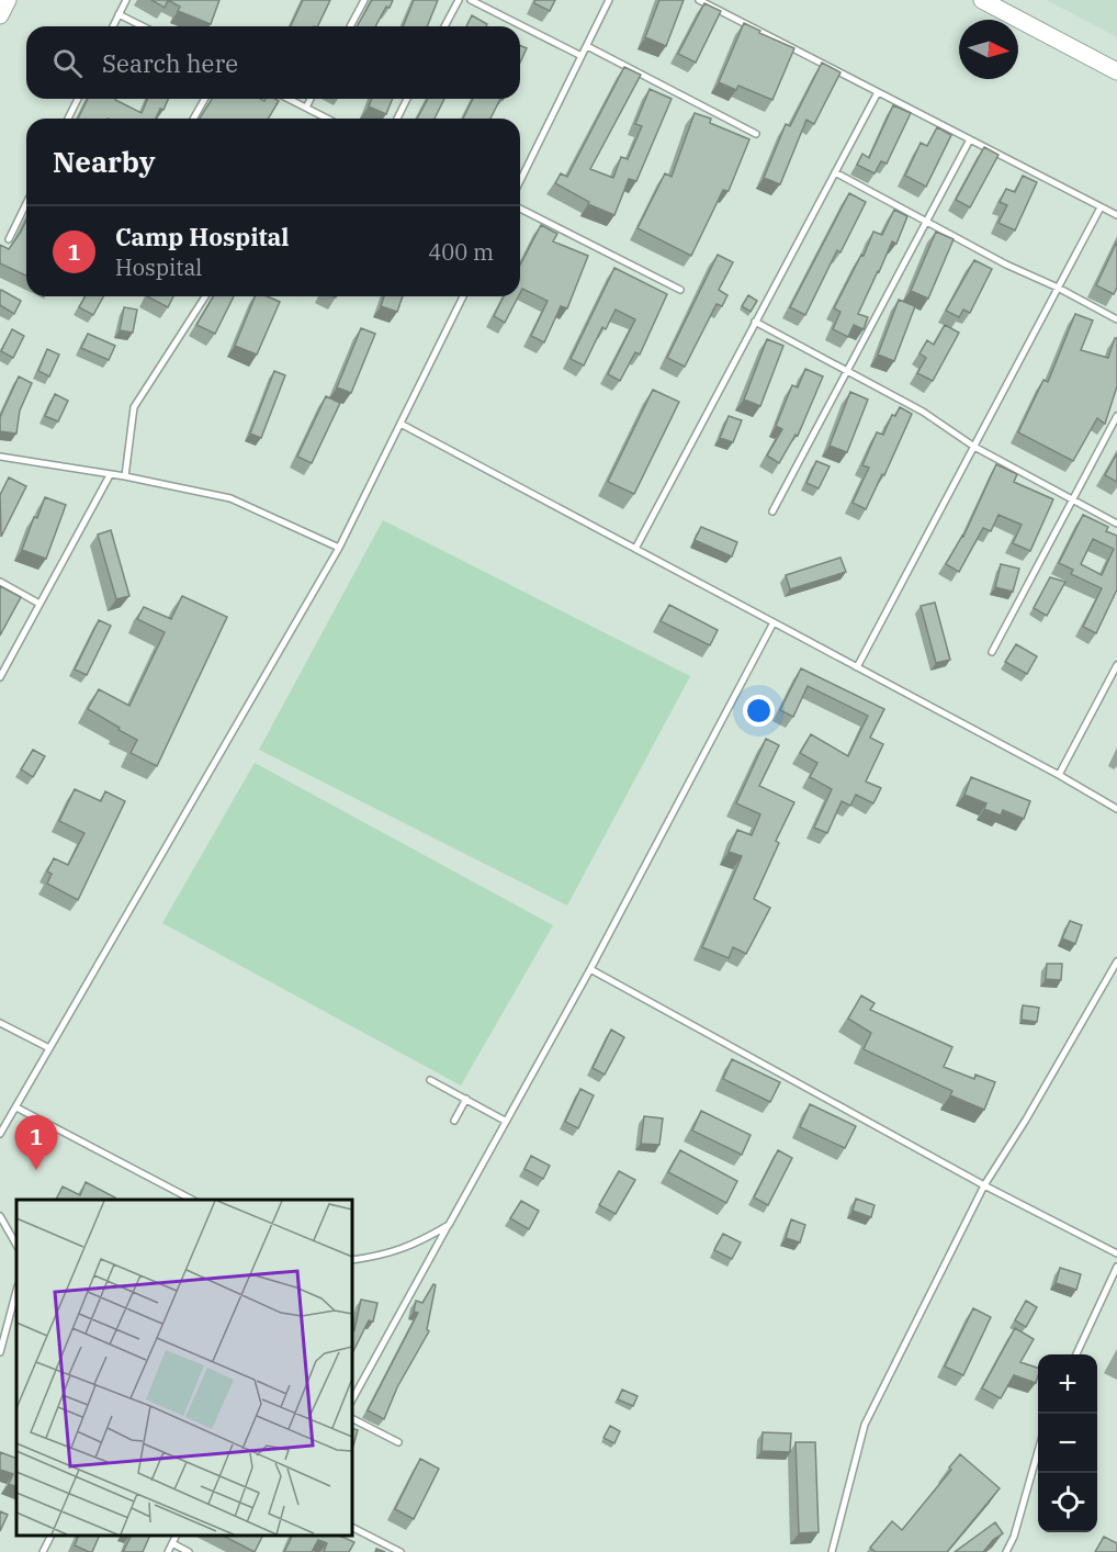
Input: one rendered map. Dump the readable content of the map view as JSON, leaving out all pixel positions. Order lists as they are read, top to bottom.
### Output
{
  "north": "right",
  "page": {
    "search": "Search here",
    "heading": "Nearby",
    "list": [
      {
        "mark": "1",
        "name": "Camp Hospital",
        "note": "Hospital",
        "value": "400 m"
      }
    ],
    "pins": "1",
    "map_buttons": ["+", "−"]
  }
}
